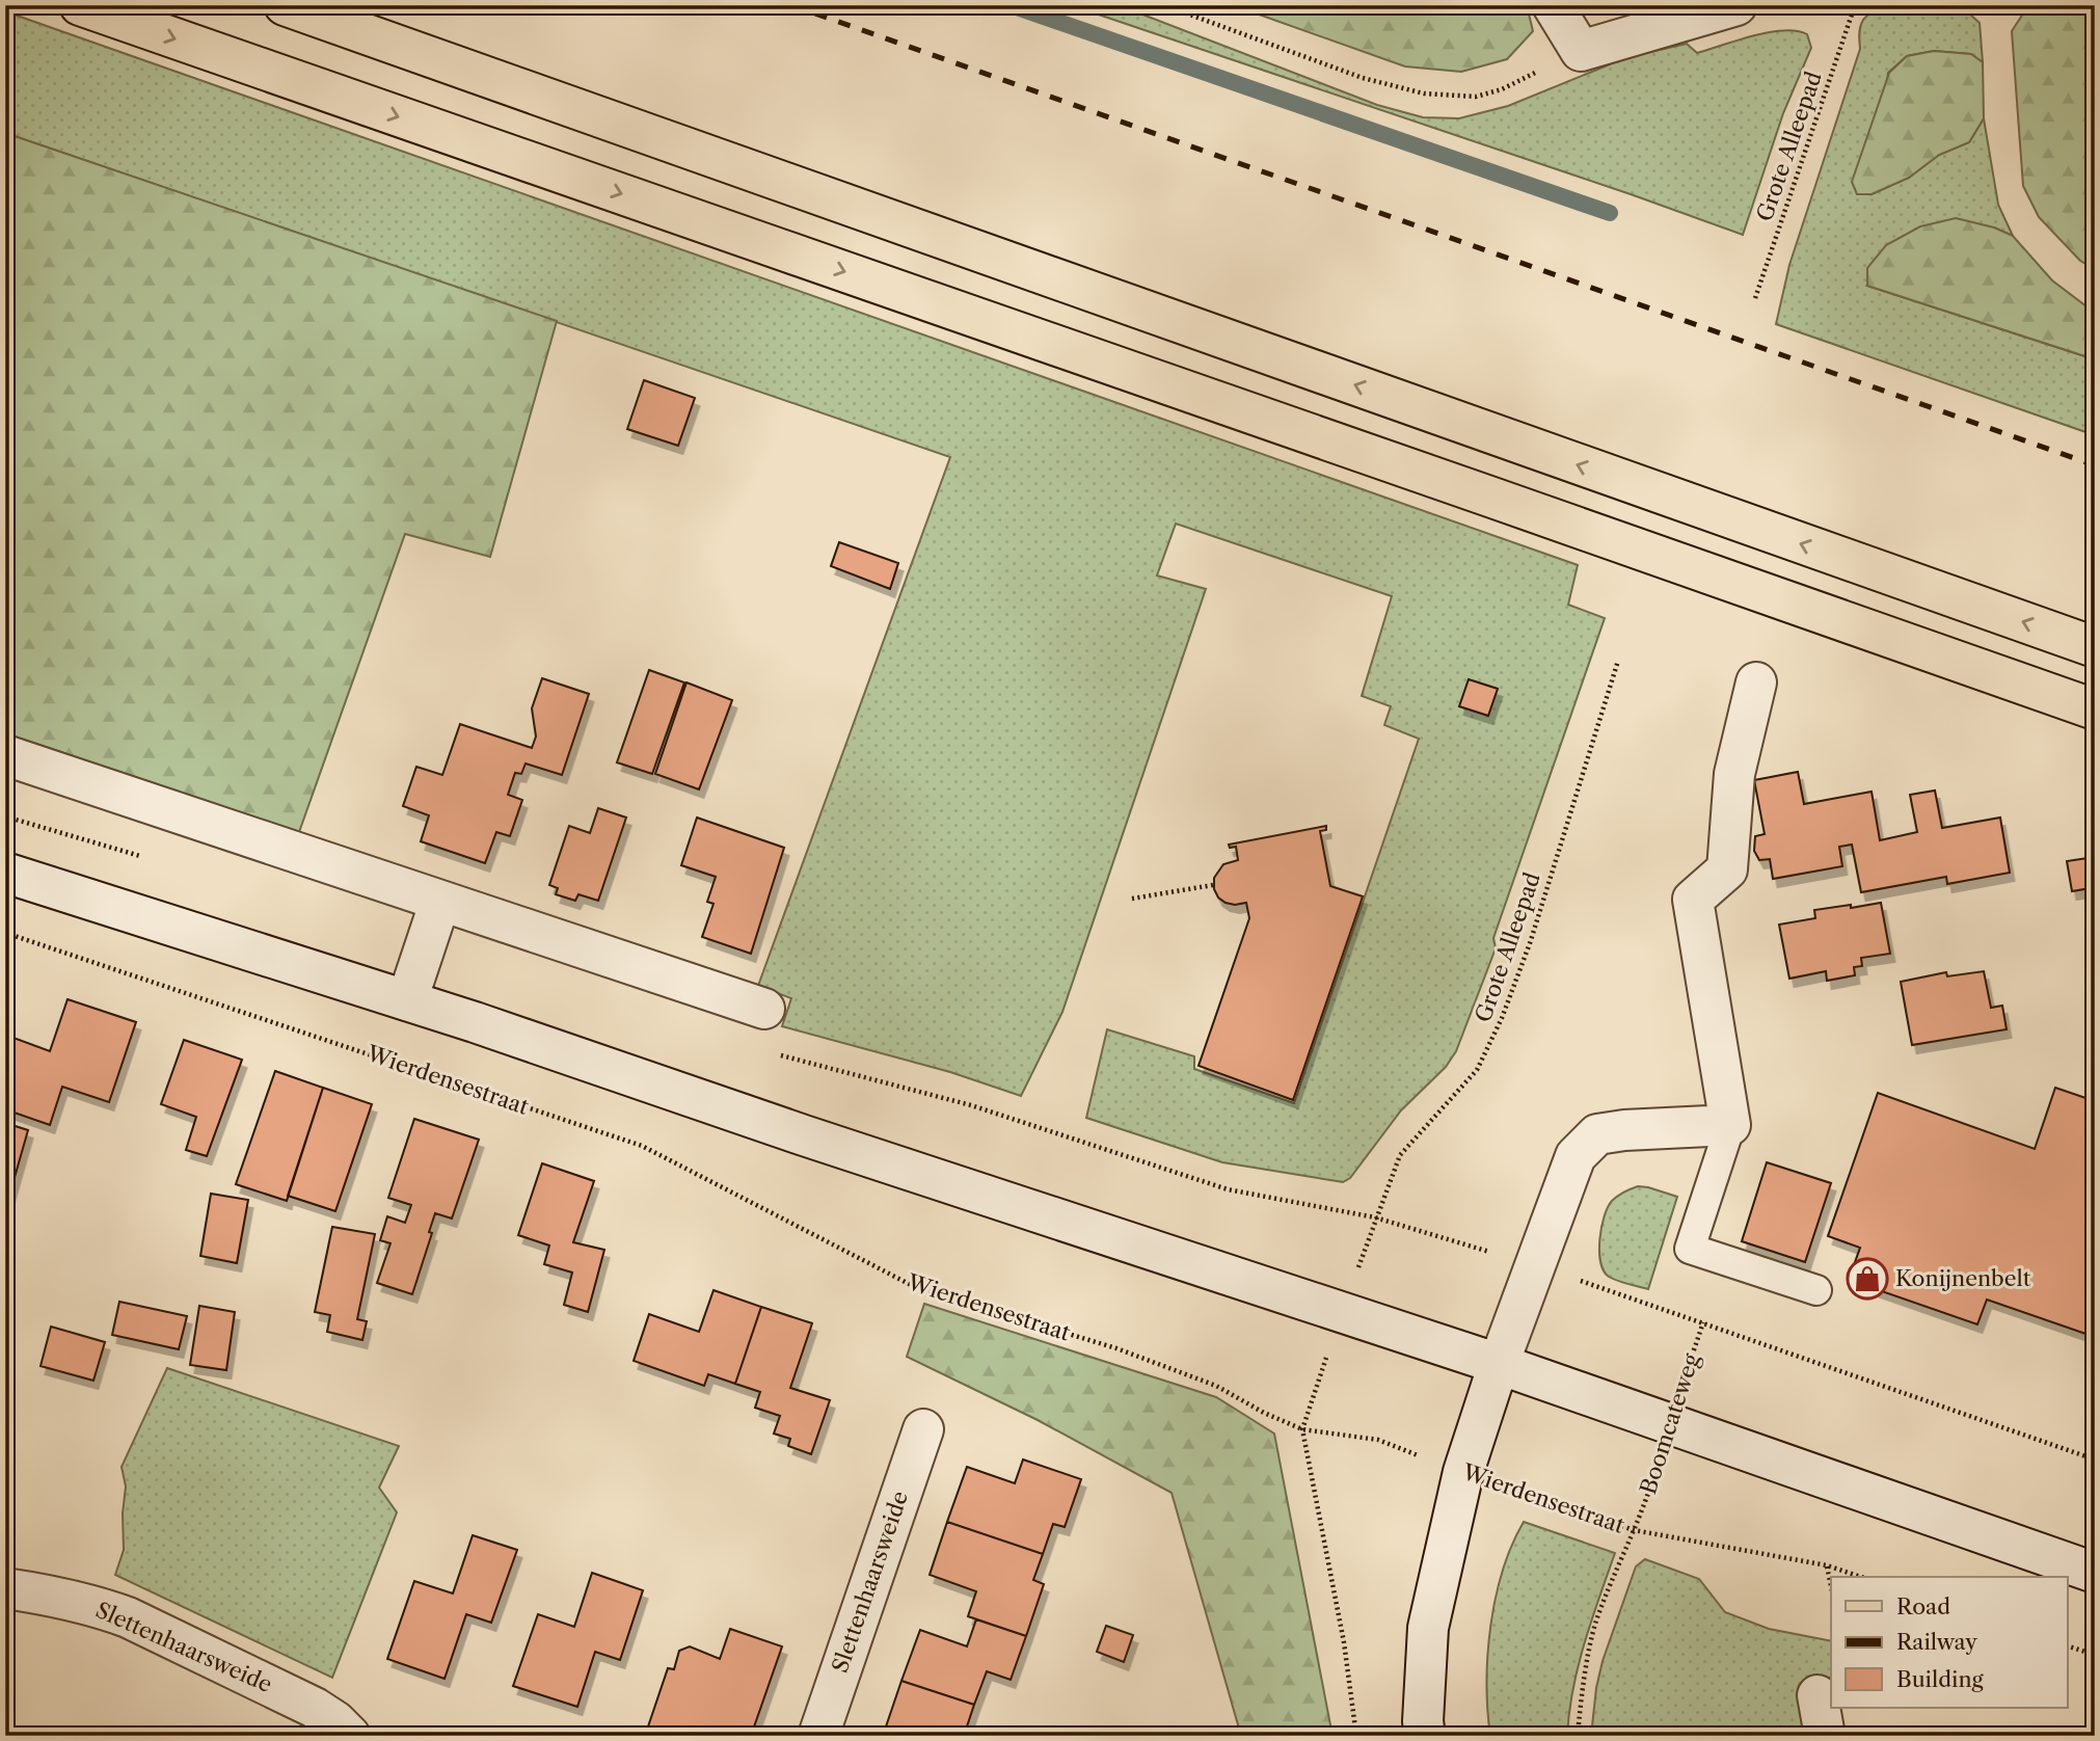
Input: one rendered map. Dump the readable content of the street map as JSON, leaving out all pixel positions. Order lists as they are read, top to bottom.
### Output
{
  "streets": {
    "street": ["Slettenhaarsweide"],
    "path": ["Grote Alleepad", "Wierdensestraat", "Boomcateweg"]
  },
  "crossings": [
    ["Wierdensestraat", "Boomcateweg"]
  ],
  "places": {
    "shop": ["Konijnenbelt"]
  },
  "legend": ["Road", "Railway", "Building"]
}
